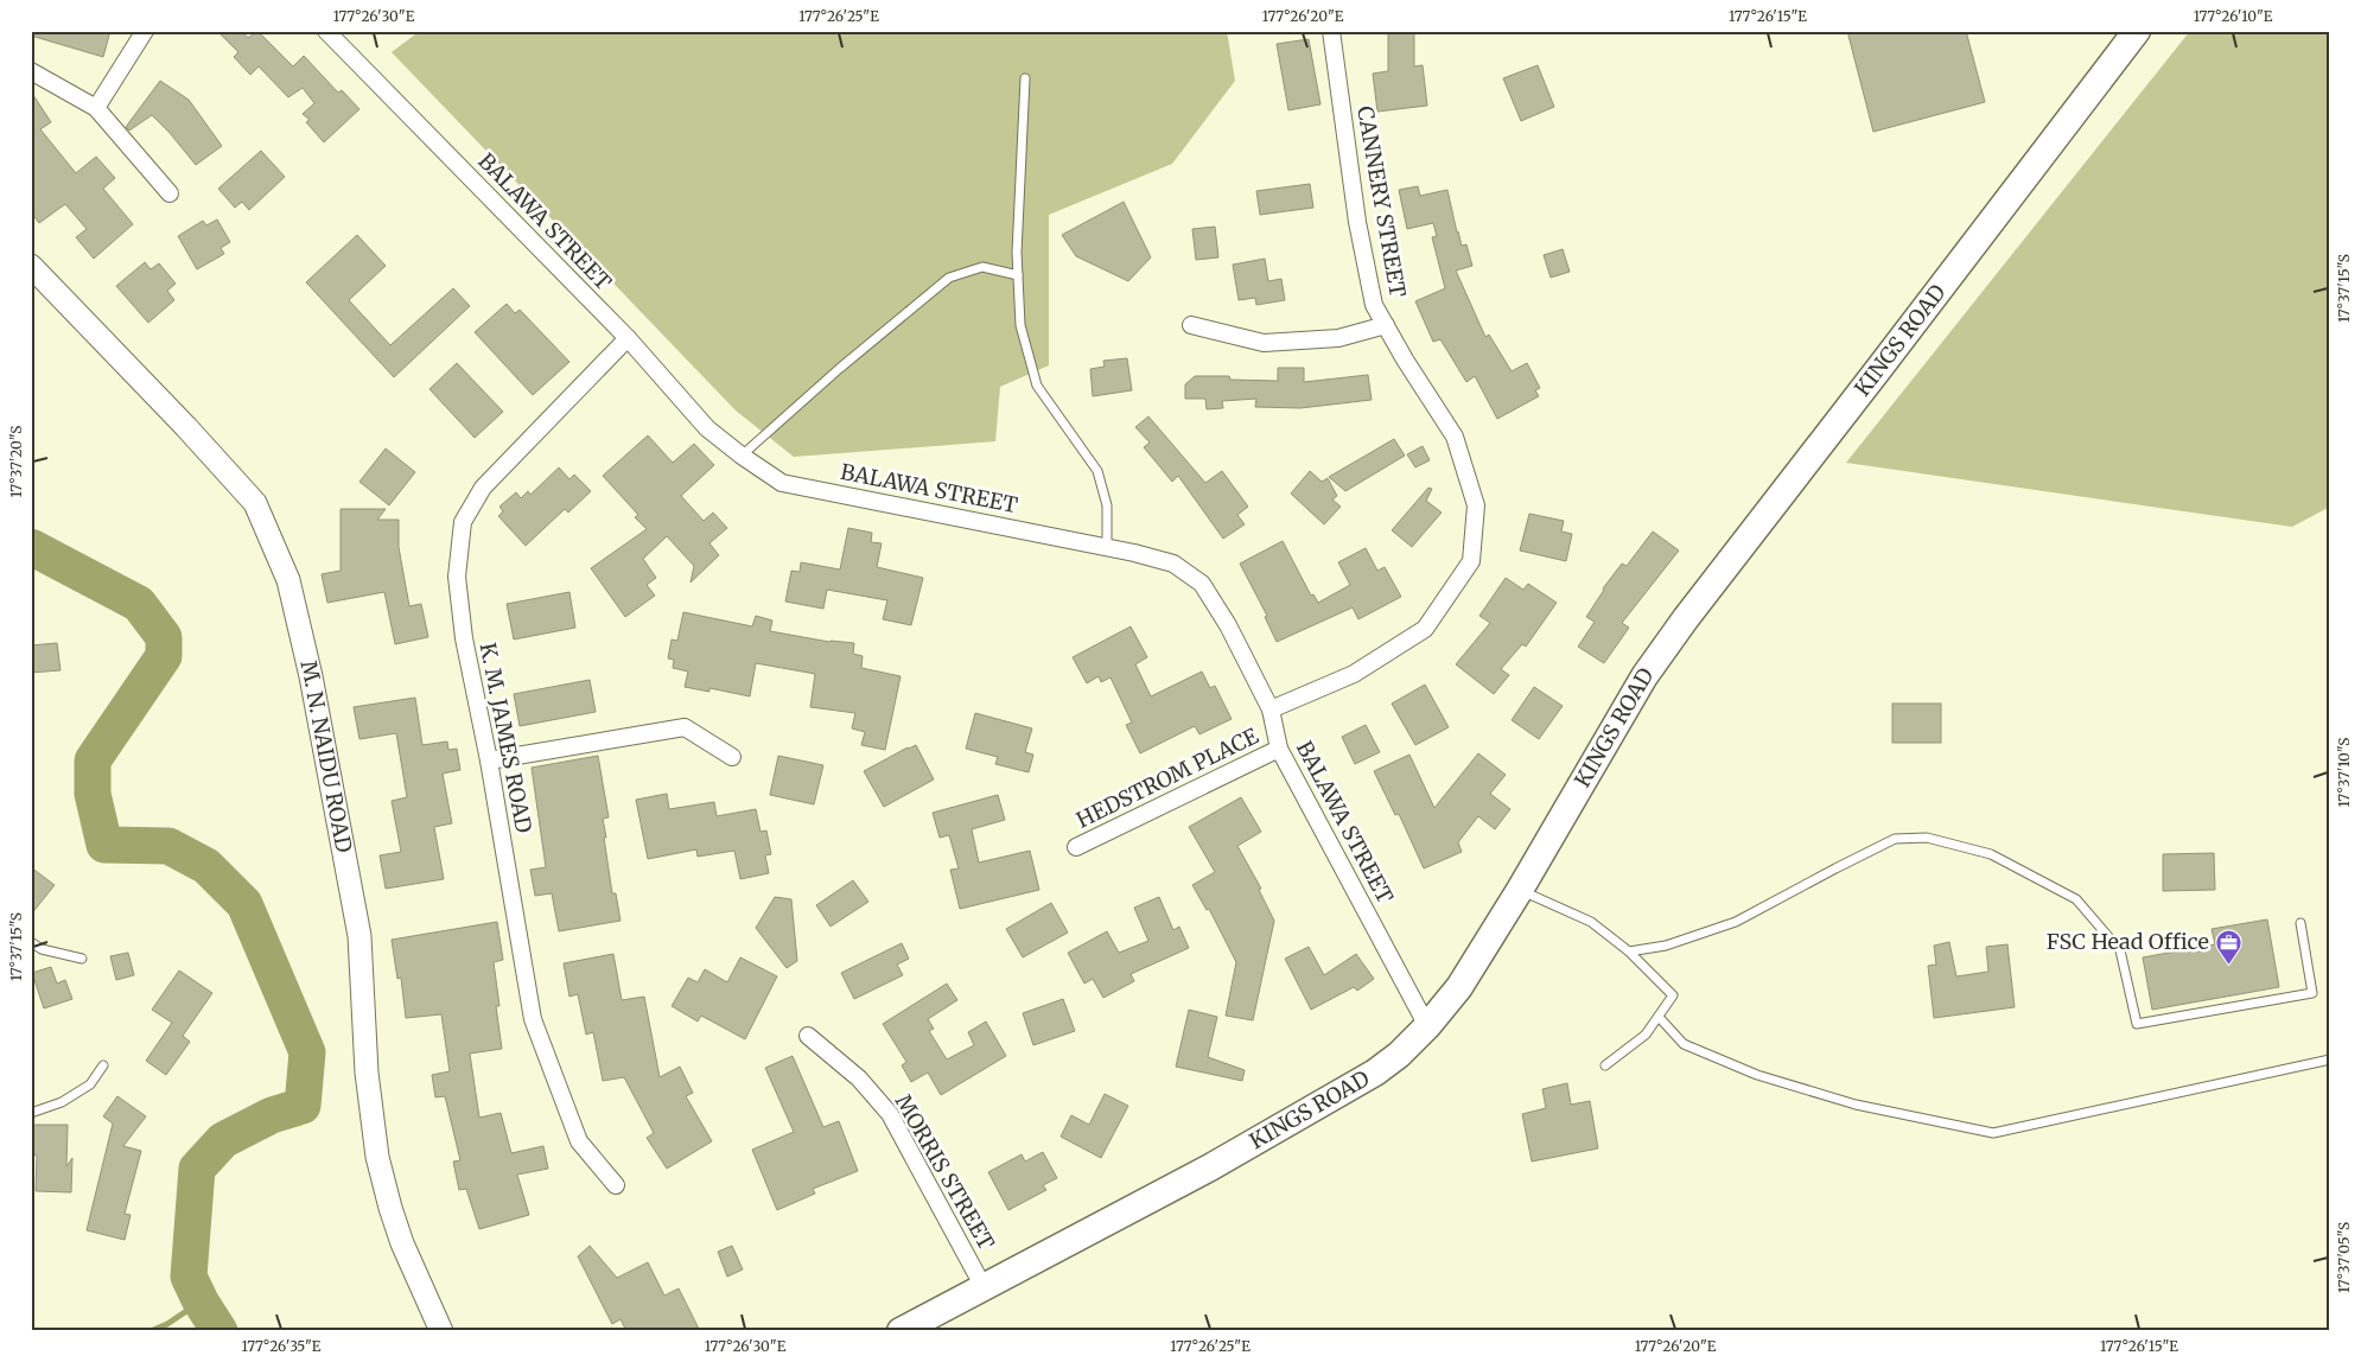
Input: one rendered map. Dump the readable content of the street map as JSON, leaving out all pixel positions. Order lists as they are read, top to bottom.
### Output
{
  "streets": {
    "highway": ["KINGS ROAD"],
    "main road": ["M. N. NAIDU ROAD"],
    "street": [
      "CANNERY STREET",
      "BALAWA STREET",
      "K. M. JAMES ROAD",
      "HEDSTROM PLACE",
      "MORRIS STREET"
    ]
  },
  "crossings": [
    ["CANNERY STREET", "BALAWA STREET"],
    ["BALAWA STREET", "KINGS ROAD"],
    ["BALAWA STREET", "K. M. JAMES ROAD"],
    ["BALAWA STREET", "HEDSTROM PLACE"],
    ["KINGS ROAD", "MORRIS STREET"]
  ],
  "places": {
    "office": ["FSC Head Office"]
  },
  "coordinates": [
    "177°26'30\"E",
    "177°26'25\"E",
    "177°26'20\"E",
    "177°26'15\"E",
    "177°26'10\"E",
    "17°37'15\"S",
    "17°37'20\"S",
    "17°37'10\"S",
    "17°37'05\"S",
    "177°26'35\"E"
  ]
}
